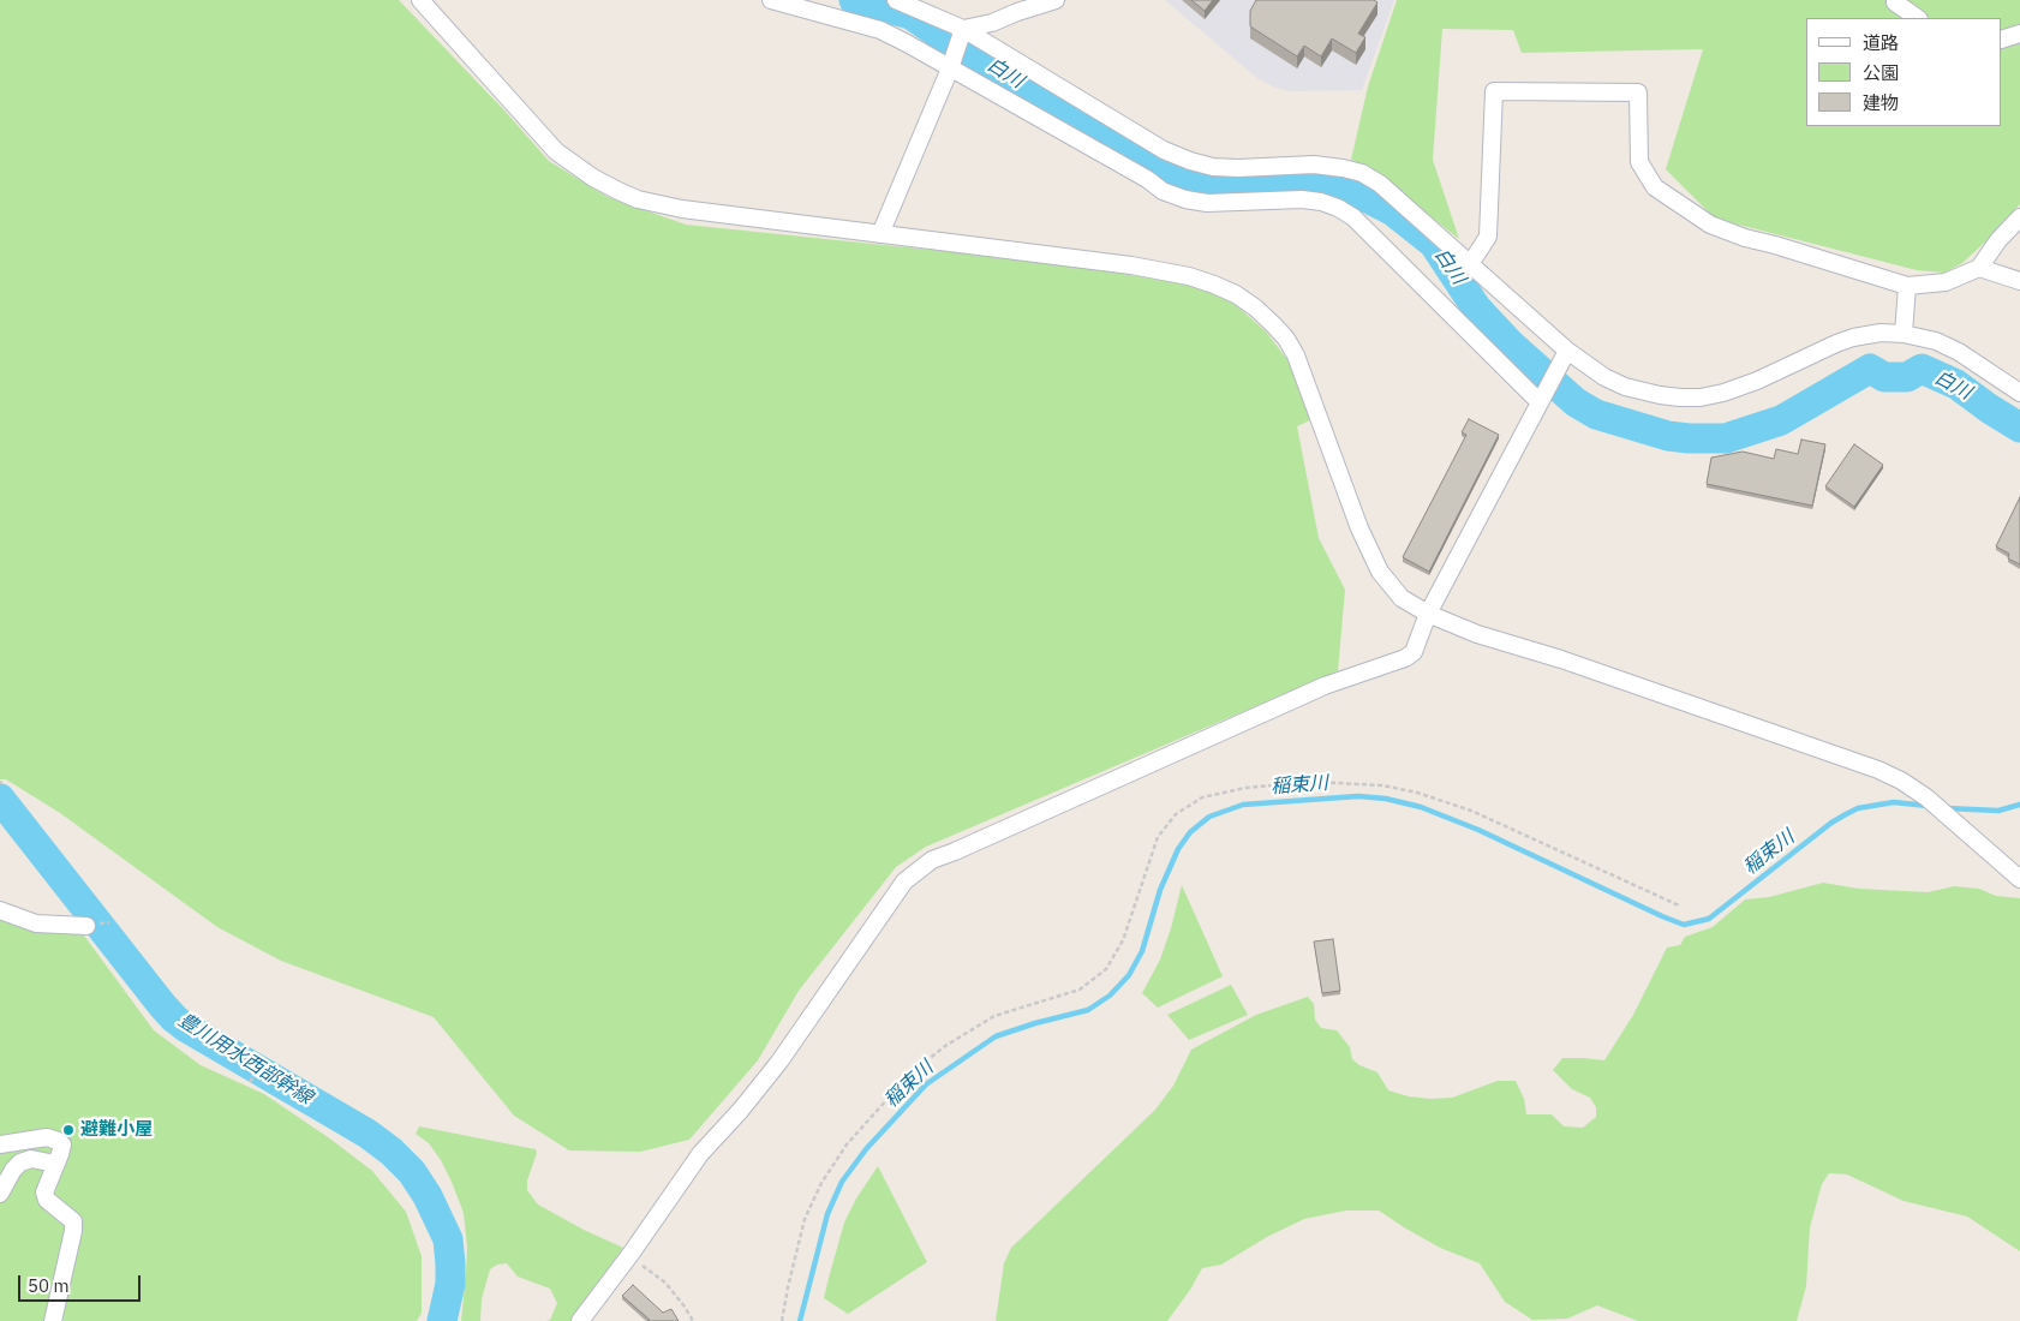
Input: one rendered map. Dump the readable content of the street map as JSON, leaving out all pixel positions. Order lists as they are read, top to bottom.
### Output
{
  "water": ["白川", "稲束川", "豊川用水西部幹線"],
  "places": ["避難小屋"],
  "legend": ["道路", "公園", "建物"],
  "scale_bar": "50 m"
}
